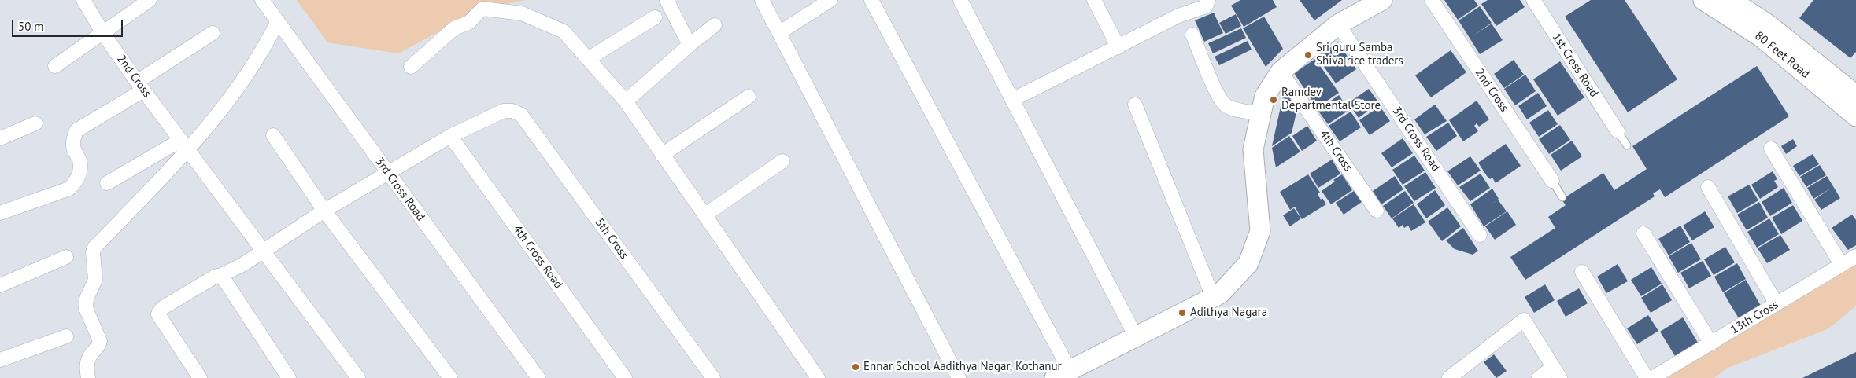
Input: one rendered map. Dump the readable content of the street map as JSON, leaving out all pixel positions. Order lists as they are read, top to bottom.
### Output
{
  "streets": {
    "street": [
      "80 Feet Road",
      "1st Cross Road",
      "2nd Cross",
      "3rd Cross Road",
      "4th Cross",
      "5th Cross",
      "4th Cross Road",
      "13th Cross"
    ]
  },
  "crossings": [
    ["5th Cross", "4th Cross Road"]
  ],
  "places": [
    "Sri guru Samba Shiva rice traders",
    "Ramdev Departmental Store",
    "Adithya Nagara",
    "Ennar School Aadithya Nagar, Kothanur"
  ],
  "scale_bar": "50 m"
}
